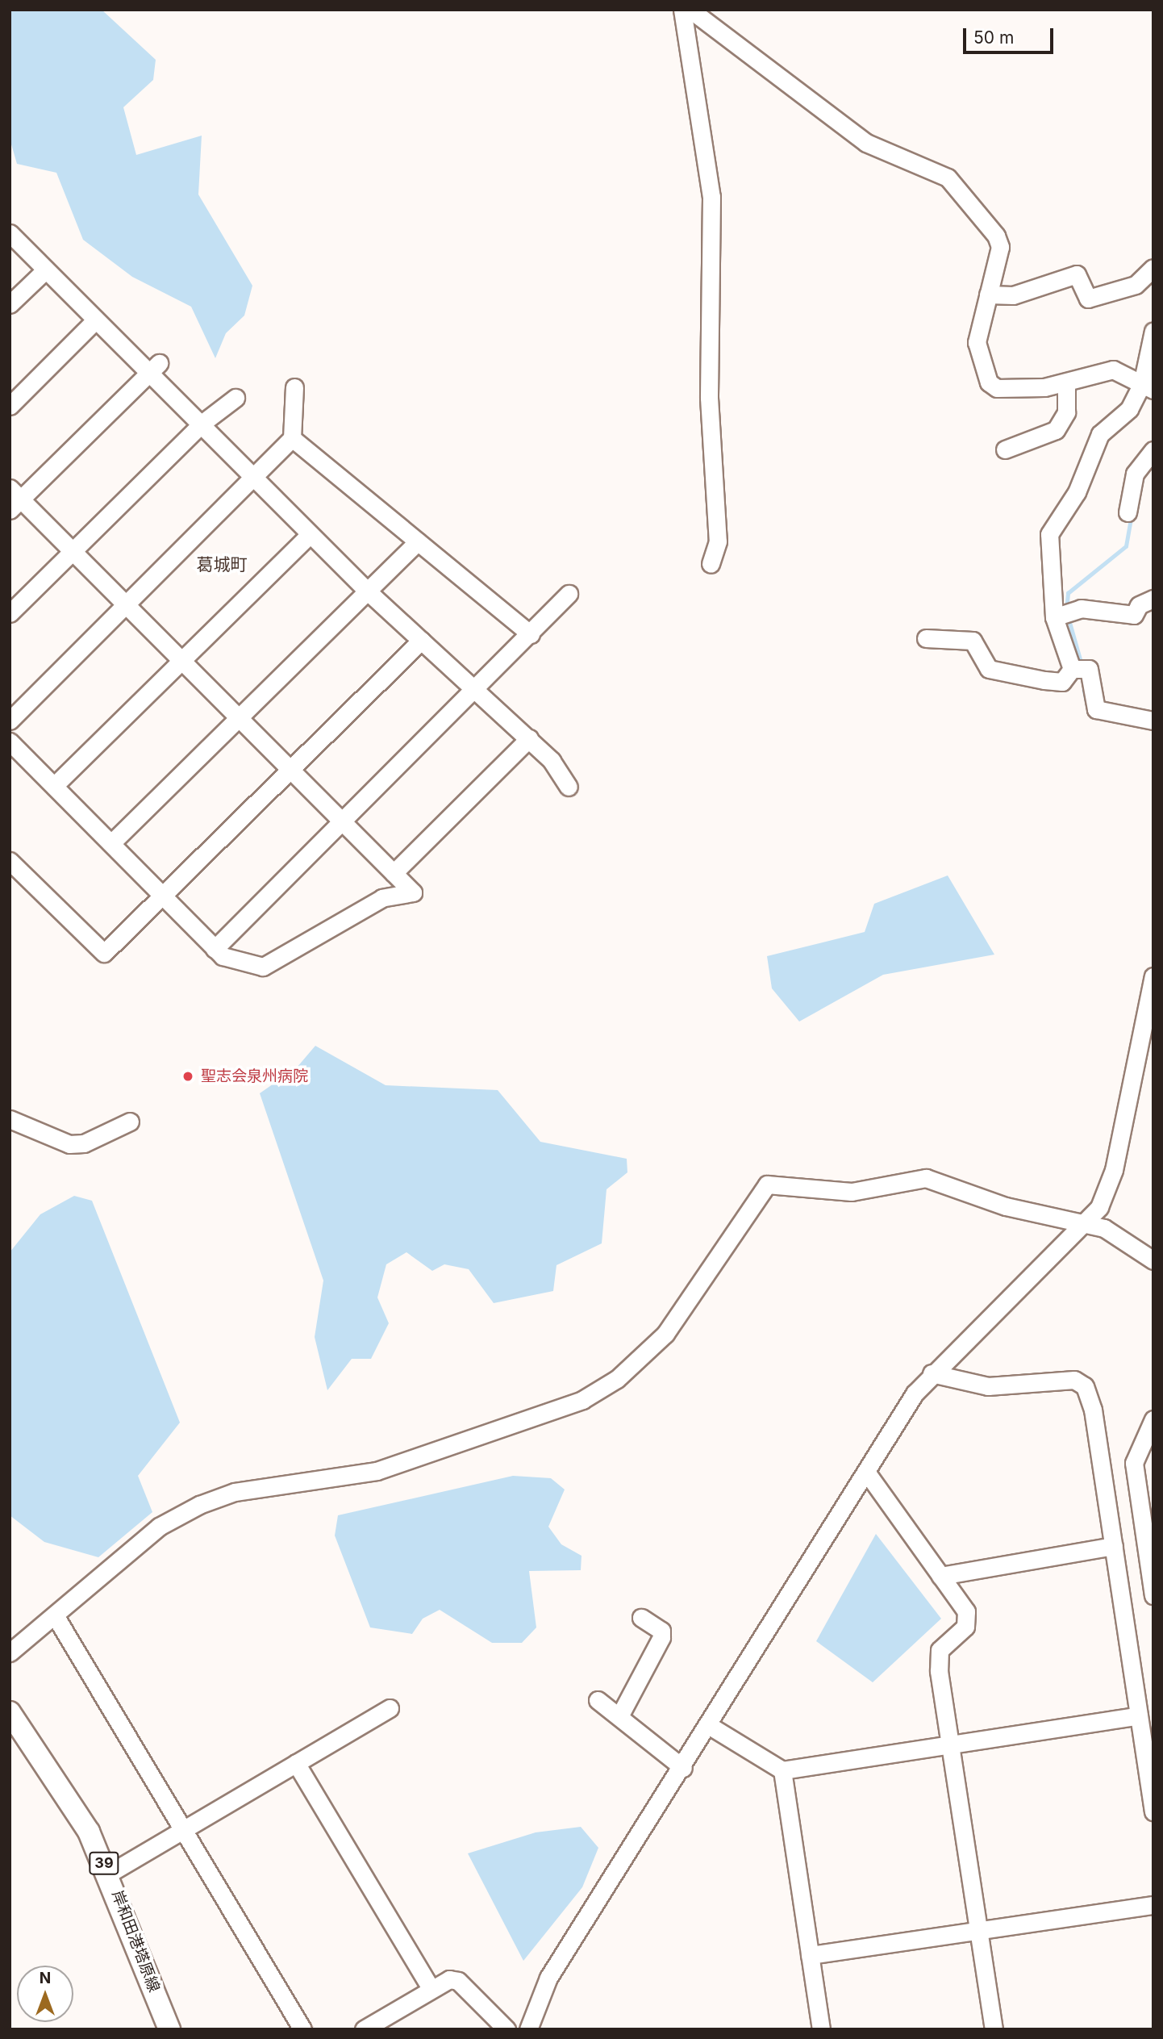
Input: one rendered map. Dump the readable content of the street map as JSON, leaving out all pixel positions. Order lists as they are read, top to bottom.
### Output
{
  "streets": {
    "main road": ["39", "岸和田港塔原線"]
  },
  "districts": ["葛城町"],
  "places": ["聖志会泉州病院"],
  "scale_bar": "50 m",
  "north": "top"
}
